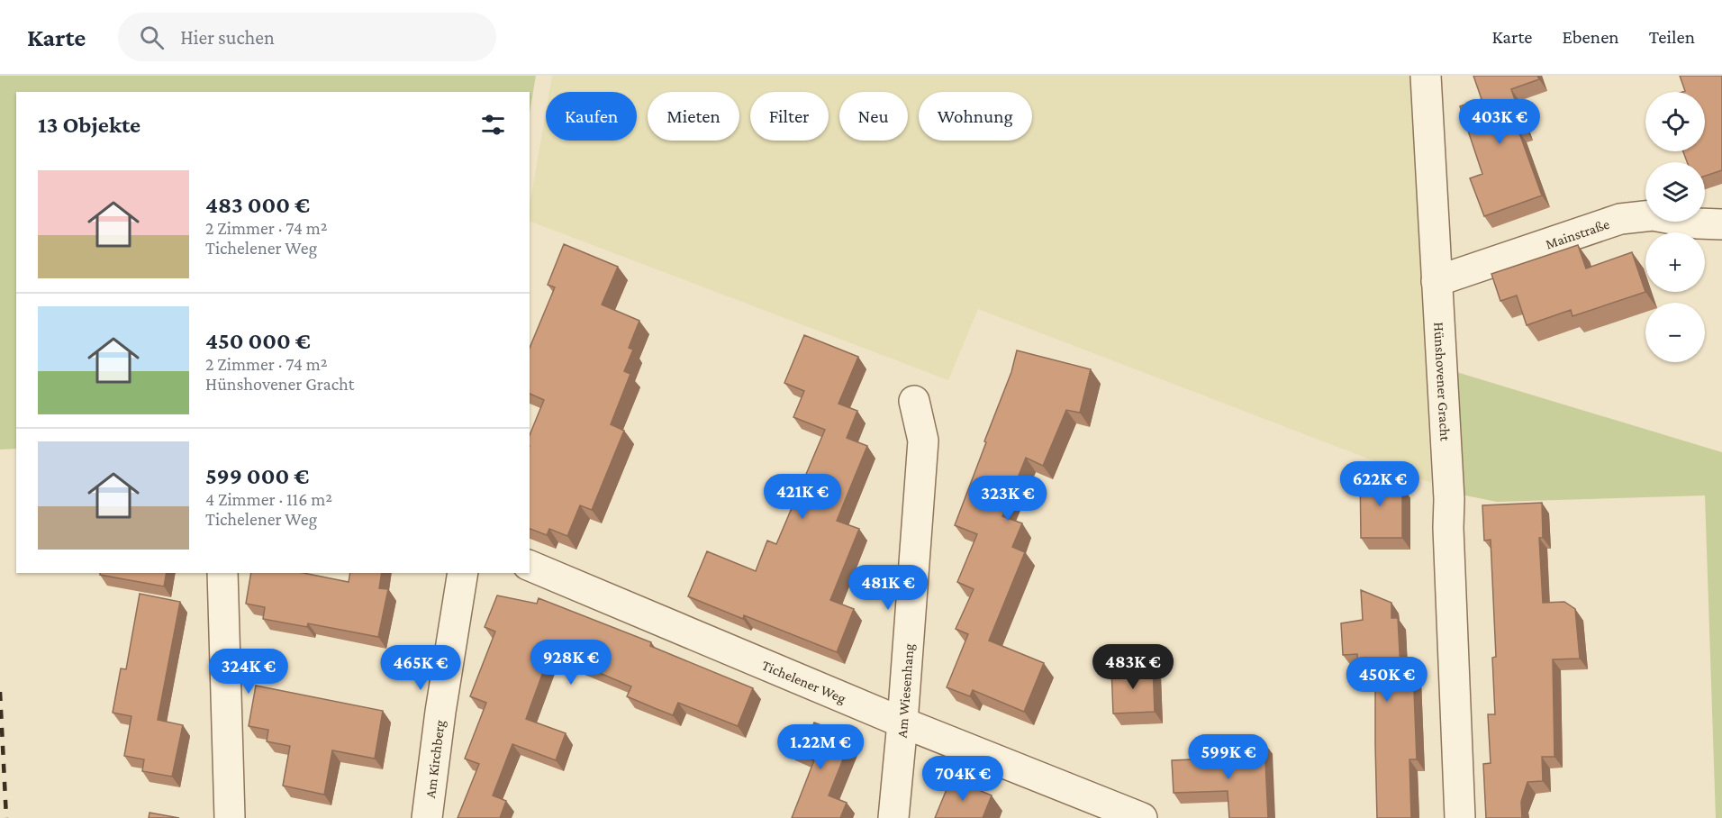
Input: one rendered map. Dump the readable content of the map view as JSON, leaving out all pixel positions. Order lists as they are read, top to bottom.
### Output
{
  "streets": {
    "street": [
      "Mainstraße",
      "Hünshovener Gracht",
      "Tichelener Weg",
      "Am Wiesenhang",
      "Am Kirchberg"
    ]
  },
  "crossings": [
    ["Mainstraße", "Hünshovener Gracht"],
    ["Tichelener Weg", "Am Wiesenhang"]
  ],
  "page": {
    "header": "Karte",
    "search": "Hier suchen",
    "nav": ["Karte", "Ebenen", "Teilen"],
    "map_buttons": ["+", "−"],
    "chip": [
      "Kaufen",
      "Mieten",
      "Filter",
      "Neu",
      "Wohnung"
    ],
    "heading": "13 Objekte",
    "price": [
      "403K €",
      "622K €",
      "421K €",
      "323K €",
      "481K €",
      "928K €",
      "483K €",
      "465K €",
      "324K €",
      "450K €",
      "1.22M €",
      "599K €",
      "704K €"
    ],
    "list": [
      {
        "name": "483 000 €",
        "note": "2 Zimmer · 74 m² · Tichelener Weg"
      },
      {
        "name": "450 000 €",
        "note": "2 Zimmer · 74 m² · Hünshovener Gracht"
      },
      {
        "name": "599 000 €",
        "note": "4 Zimmer · 116 m² · Tichelener Weg"
      }
    ]
  }
}
